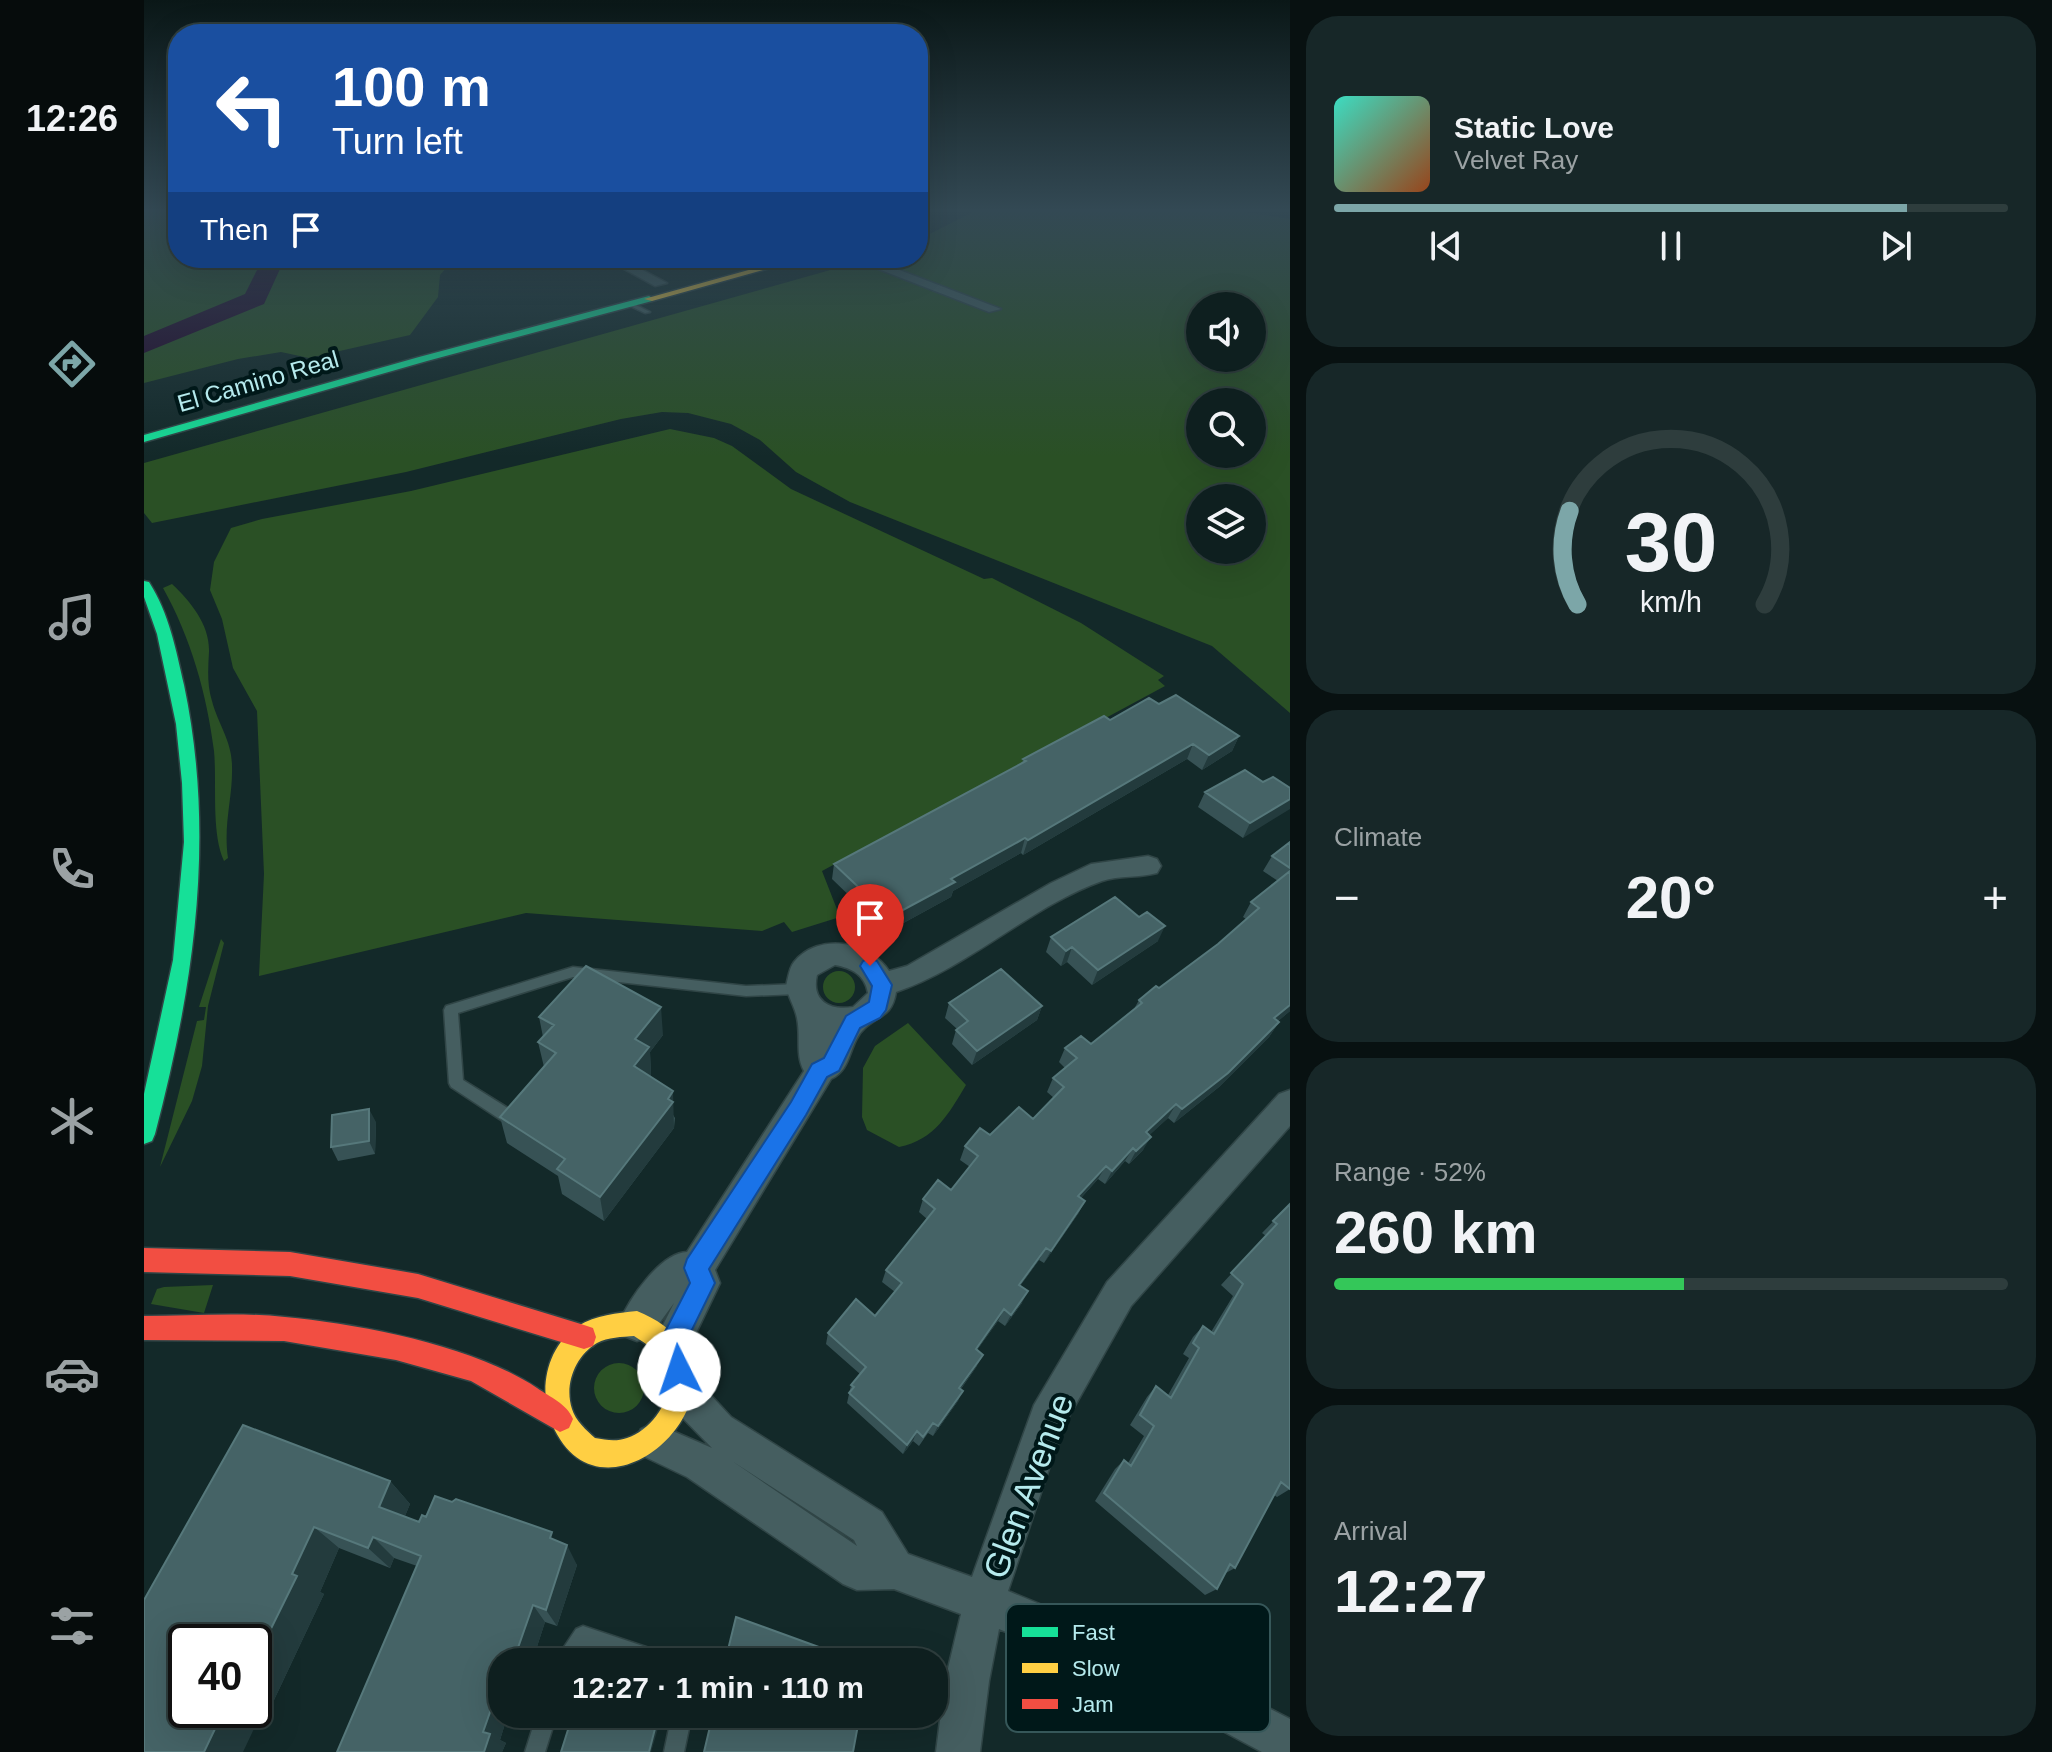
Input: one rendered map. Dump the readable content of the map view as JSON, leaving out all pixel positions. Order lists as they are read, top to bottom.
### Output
{
  "streets": {
    "main road": ["El Camino Real"],
    "street": ["Glen Avenue"]
  },
  "legend": ["Fast", "Slow", "Jam"],
  "page": {
    "tabs": "12:26",
    "turn": ["100 m", "Turn left"],
    "song": ["Static Love", "Velvet Ray"],
    "then": "Then",
    "tile": [
      "Climate",
      ["Range · 52%", "260 km"],
      ["Arrival", "12:27"]
    ],
    "heat": ["−", "20°", "+"],
    "limit": "40",
    "trip": "12:27 · 1 min · 110 m",
    "gauge": ["30", "km/h"]
  }
}
